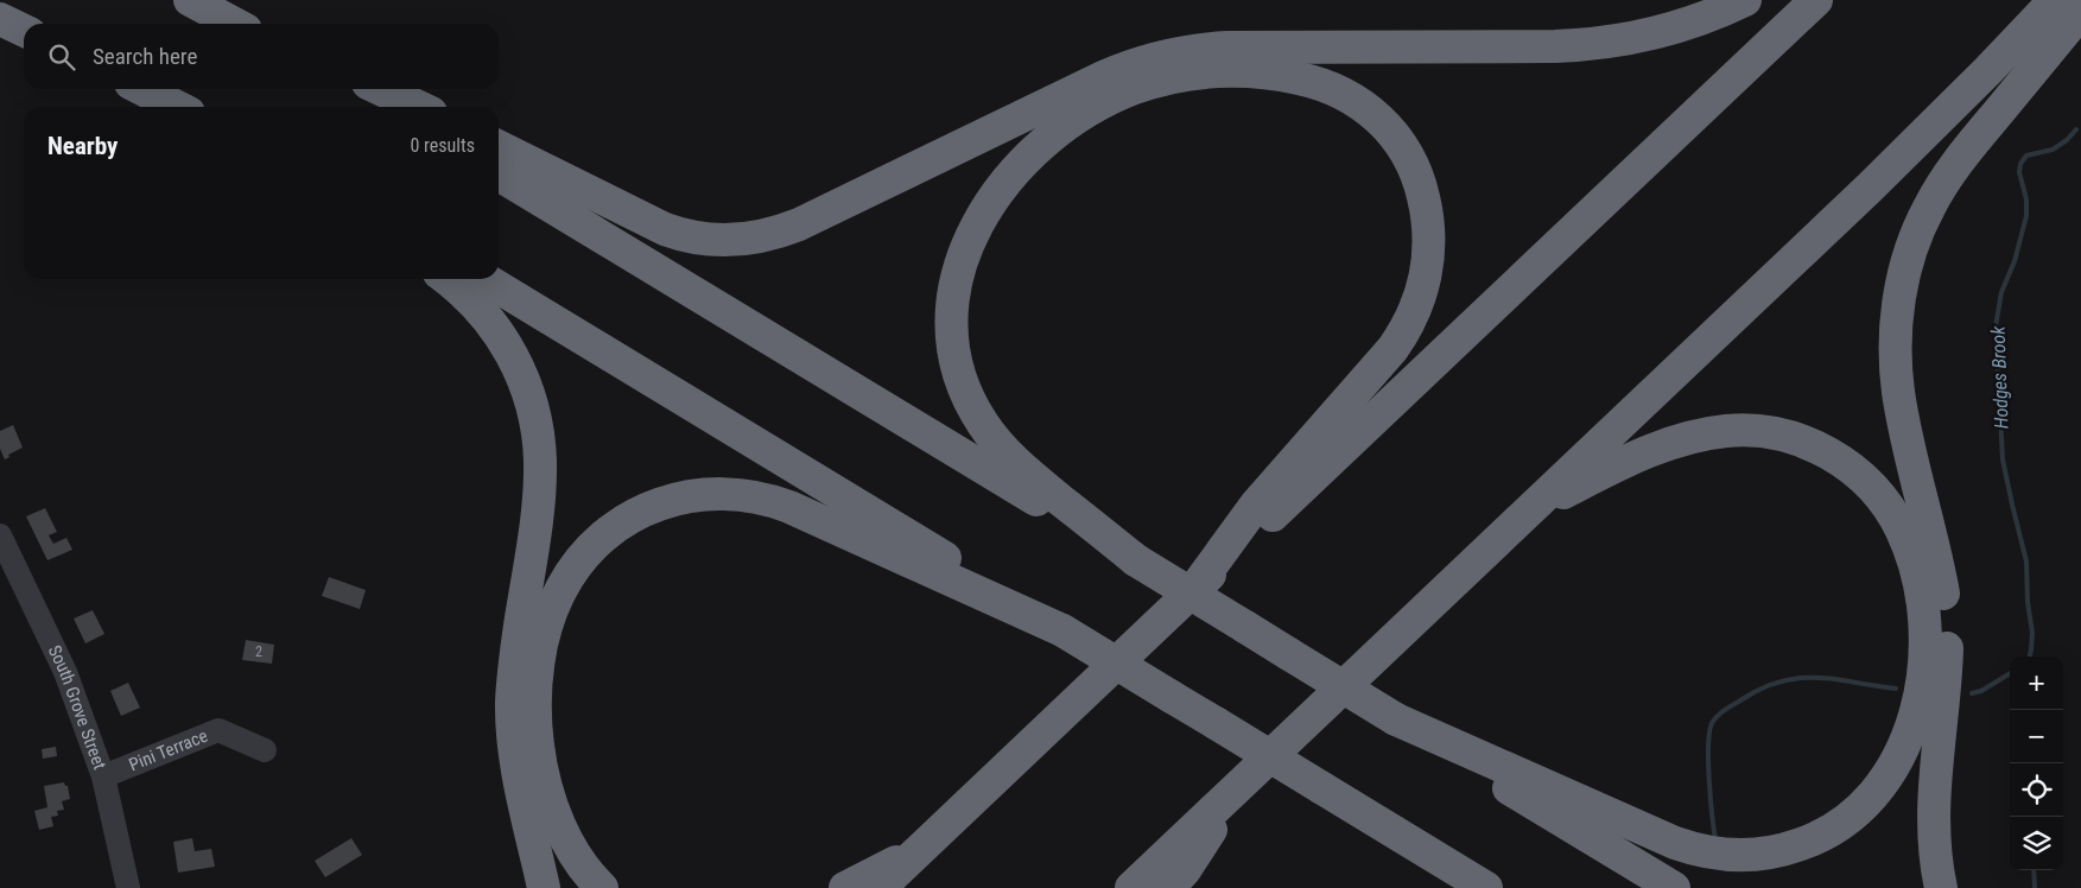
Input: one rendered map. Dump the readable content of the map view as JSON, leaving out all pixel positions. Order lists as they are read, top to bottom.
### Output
{
  "streets": {
    "street": ["South Grove Street", "Pini Terrace"]
  },
  "crossings": [
    ["South Grove Street", "Pini Terrace"]
  ],
  "water": ["Hodges Brook"],
  "house_numbers": ["2"],
  "page": {
    "search": "Search here",
    "heading": ["Nearby", "0 results"],
    "map_buttons": ["+", "−"]
  }
}
